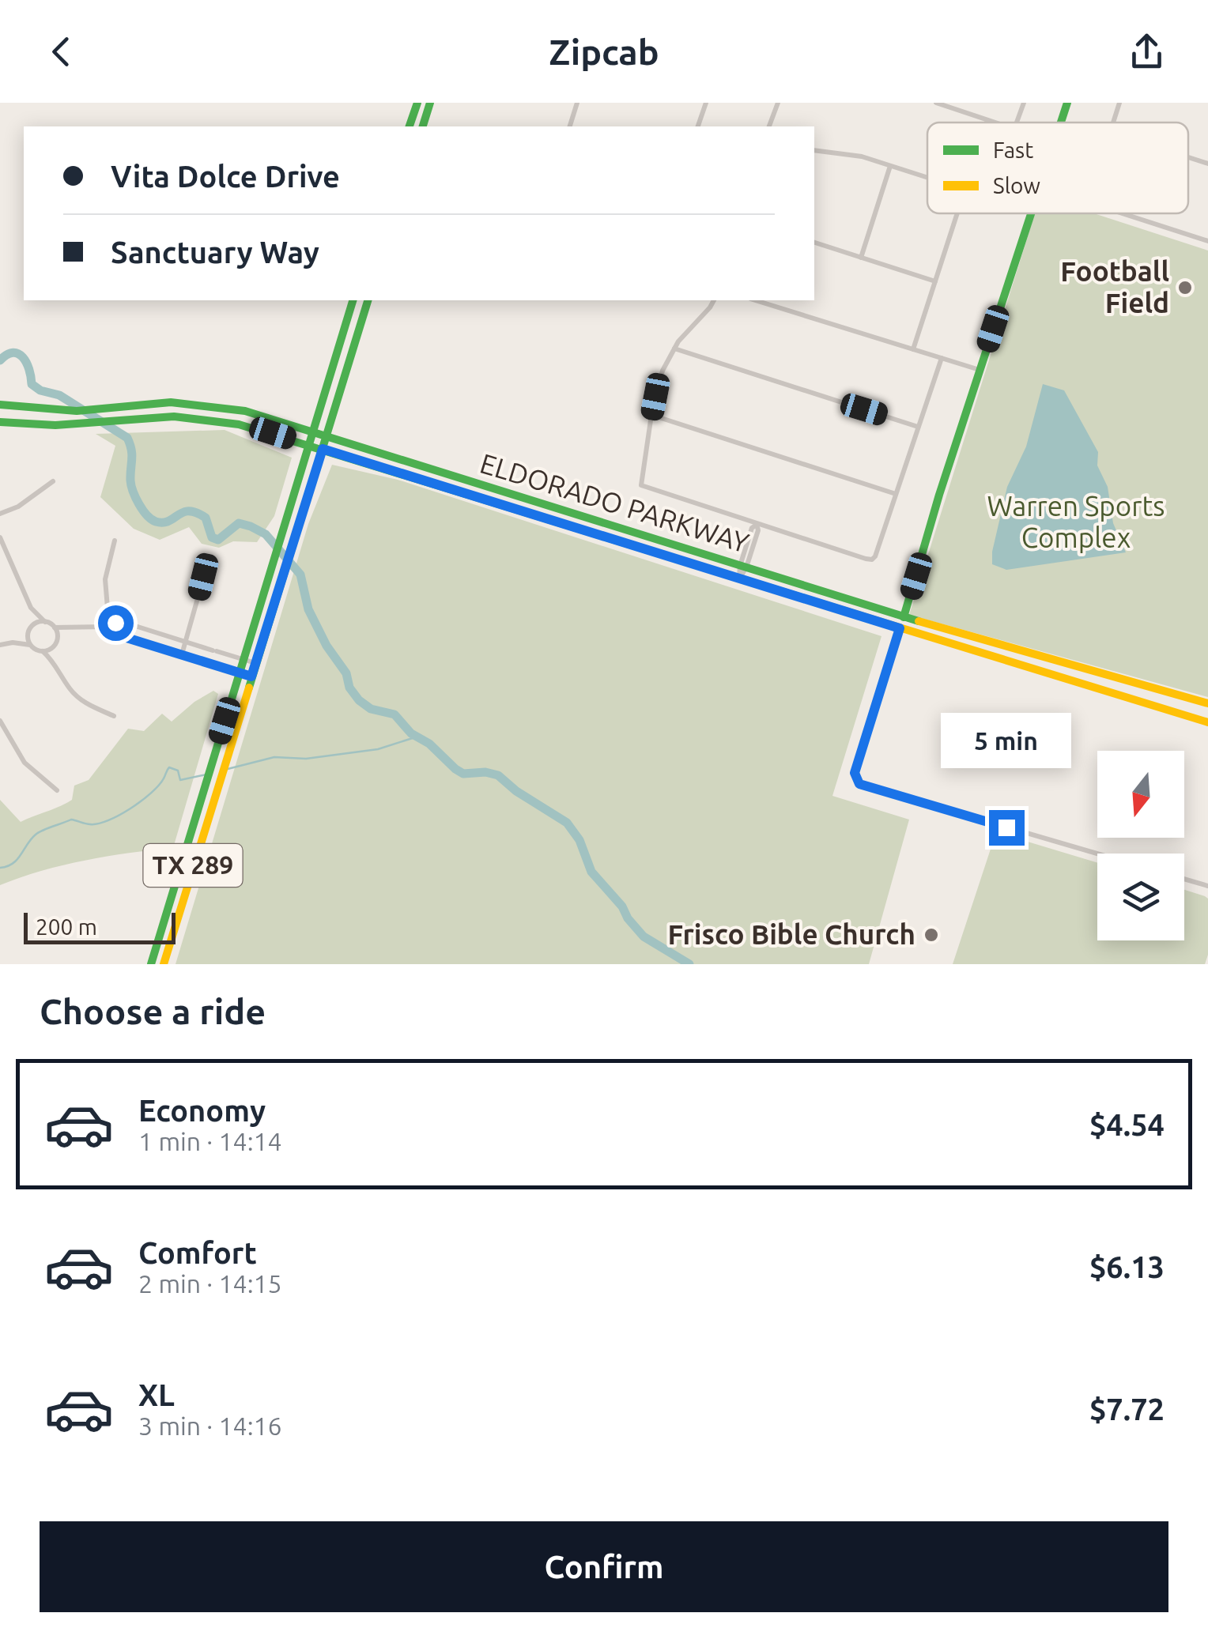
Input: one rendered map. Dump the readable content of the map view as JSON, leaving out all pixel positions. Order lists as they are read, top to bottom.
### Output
{
  "streets": {
    "main road": ["ELDORADO PARKWAY", "TX 289"]
  },
  "crossings": [
    ["ELDORADO PARKWAY", "TX 289"]
  ],
  "parks": ["Warren Sports Complex"],
  "places": ["Football Field", "Frisco Bible Church"],
  "legend": ["Fast", "Slow"],
  "scale_bar": "200 m",
  "north": "bottom",
  "page": {
    "header": "Zipcab",
    "banner": ["Vita Dolce Drive", "Sanctuary Way"],
    "bubble": "5 min",
    "scale": "200 m",
    "heading": "Choose a ride",
    "list": [
      {
        "name": "Economy",
        "note": "1 min · 14:14",
        "value": "$4.54"
      },
      {
        "name": "Comfort",
        "note": "2 min · 14:15",
        "value": "$6.13"
      },
      {
        "name": "XL",
        "note": "3 min · 14:16",
        "value": "$7.72"
      }
    ],
    "buttons": "Confirm"
  }
}
